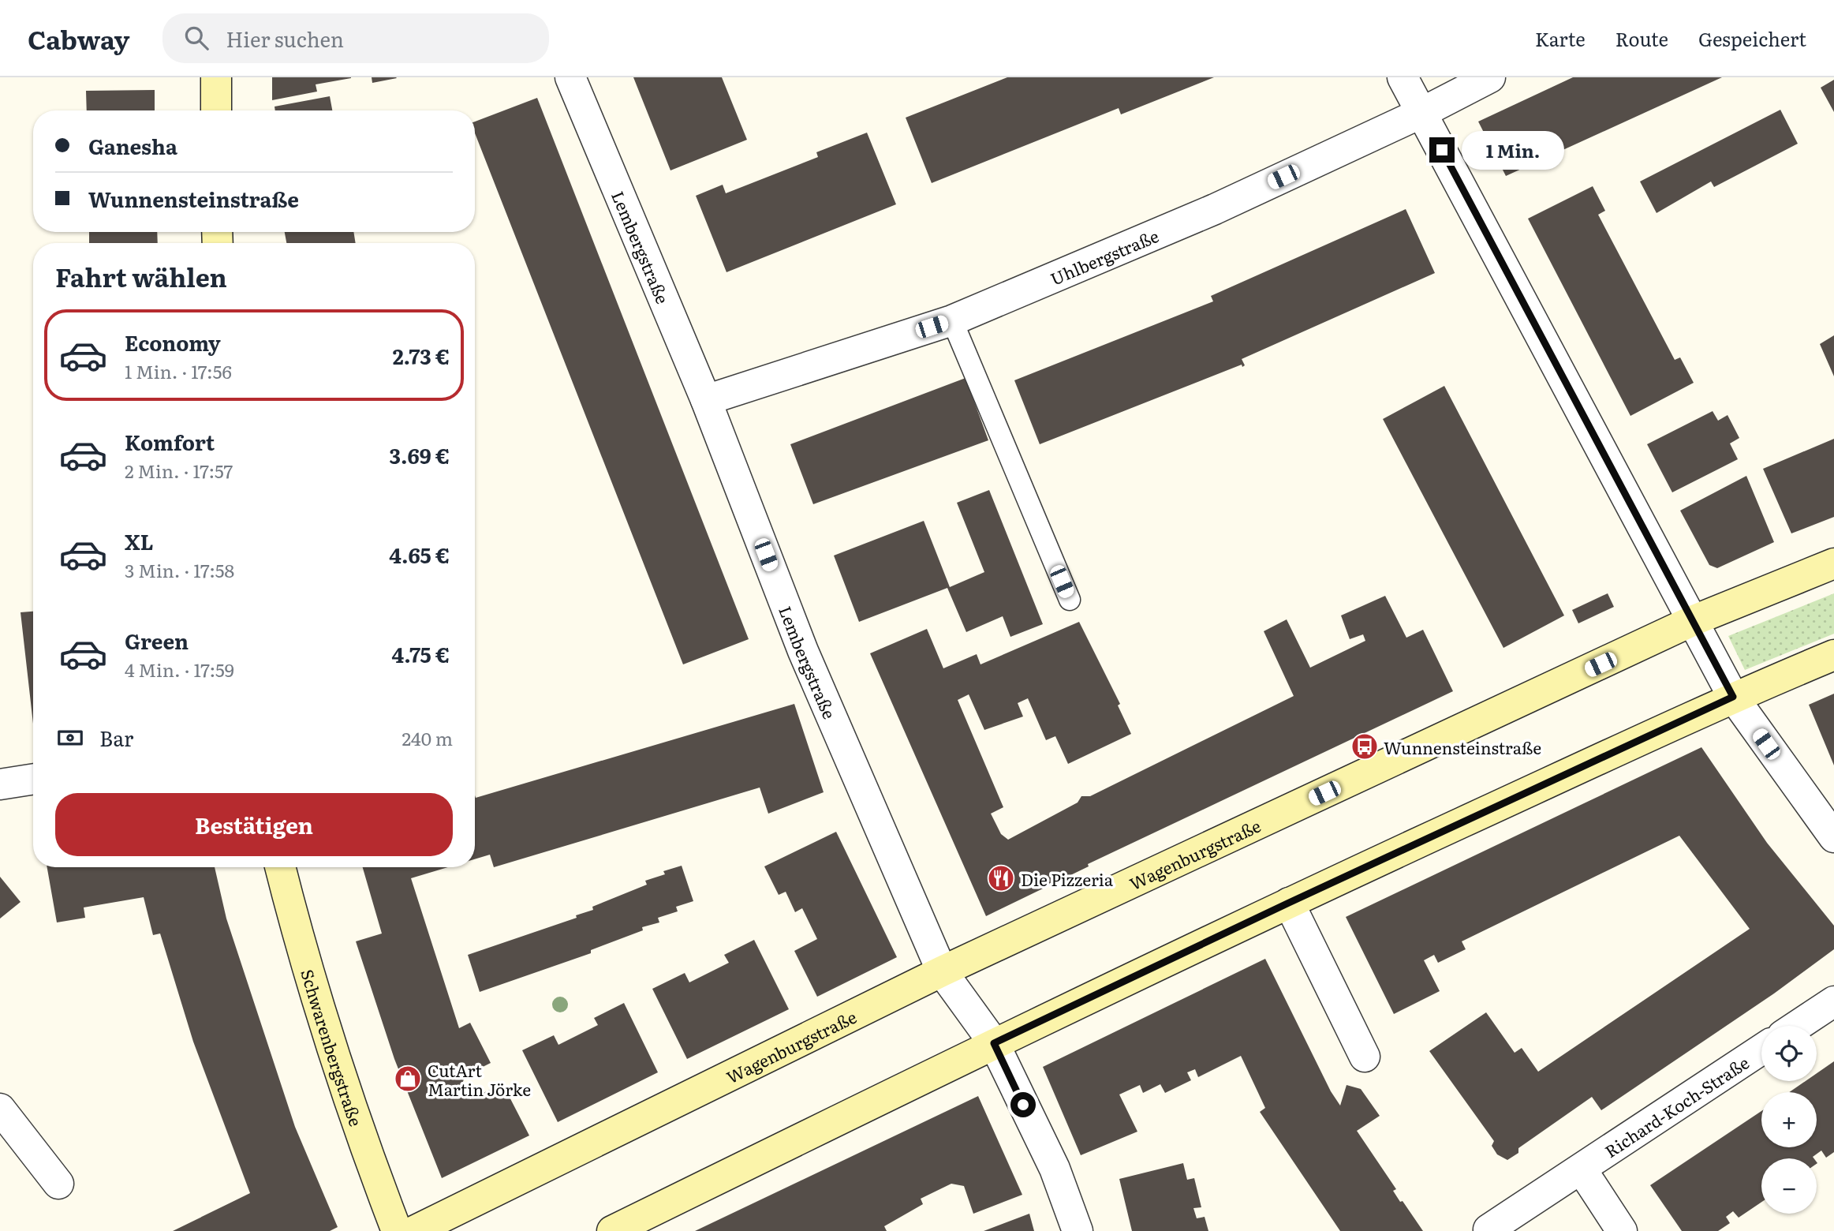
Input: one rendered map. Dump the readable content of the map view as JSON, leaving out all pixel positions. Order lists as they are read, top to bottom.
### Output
{
  "streets": {
    "main road": ["Wagenburgstraße", "Schwarenbergstraße"],
    "street": ["Lembergstraße", "Uhlbergstraße", "Richard-Koch-Straße"]
  },
  "crossings": [
    ["Lembergstraße", "Uhlbergstraße"],
    ["Lembergstraße", "Wagenburgstraße"]
  ],
  "places": {
    "bus stop": ["Wunnensteinstraße"],
    "restaurant": ["Die Pizzeria"],
    "shop": ["CutArt Martin Jörke"]
  },
  "page": {
    "header": "Cabway",
    "search": "Hier suchen",
    "nav": ["Karte", "Route", "Gespeichert"],
    "banner": ["Ganesha", "Wunnensteinstraße"],
    "bubble": "1 Min.",
    "heading": "Fahrt wählen",
    "list": [
      {
        "name": "Economy",
        "note": "1 Min. · 17:56",
        "value": "2.73 €"
      },
      {
        "name": "Komfort",
        "note": "2 Min. · 17:57",
        "value": "3.69 €"
      },
      {
        "name": "XL",
        "note": "3 Min. · 17:58",
        "value": "4.65 €"
      },
      {
        "name": "Green",
        "note": "4 Min. · 17:59",
        "value": "4.75 €"
      }
    ],
    "pay": ["Bar", "240 m"],
    "buttons": "Bestätigen",
    "map_buttons": ["+", "−"]
  }
}
